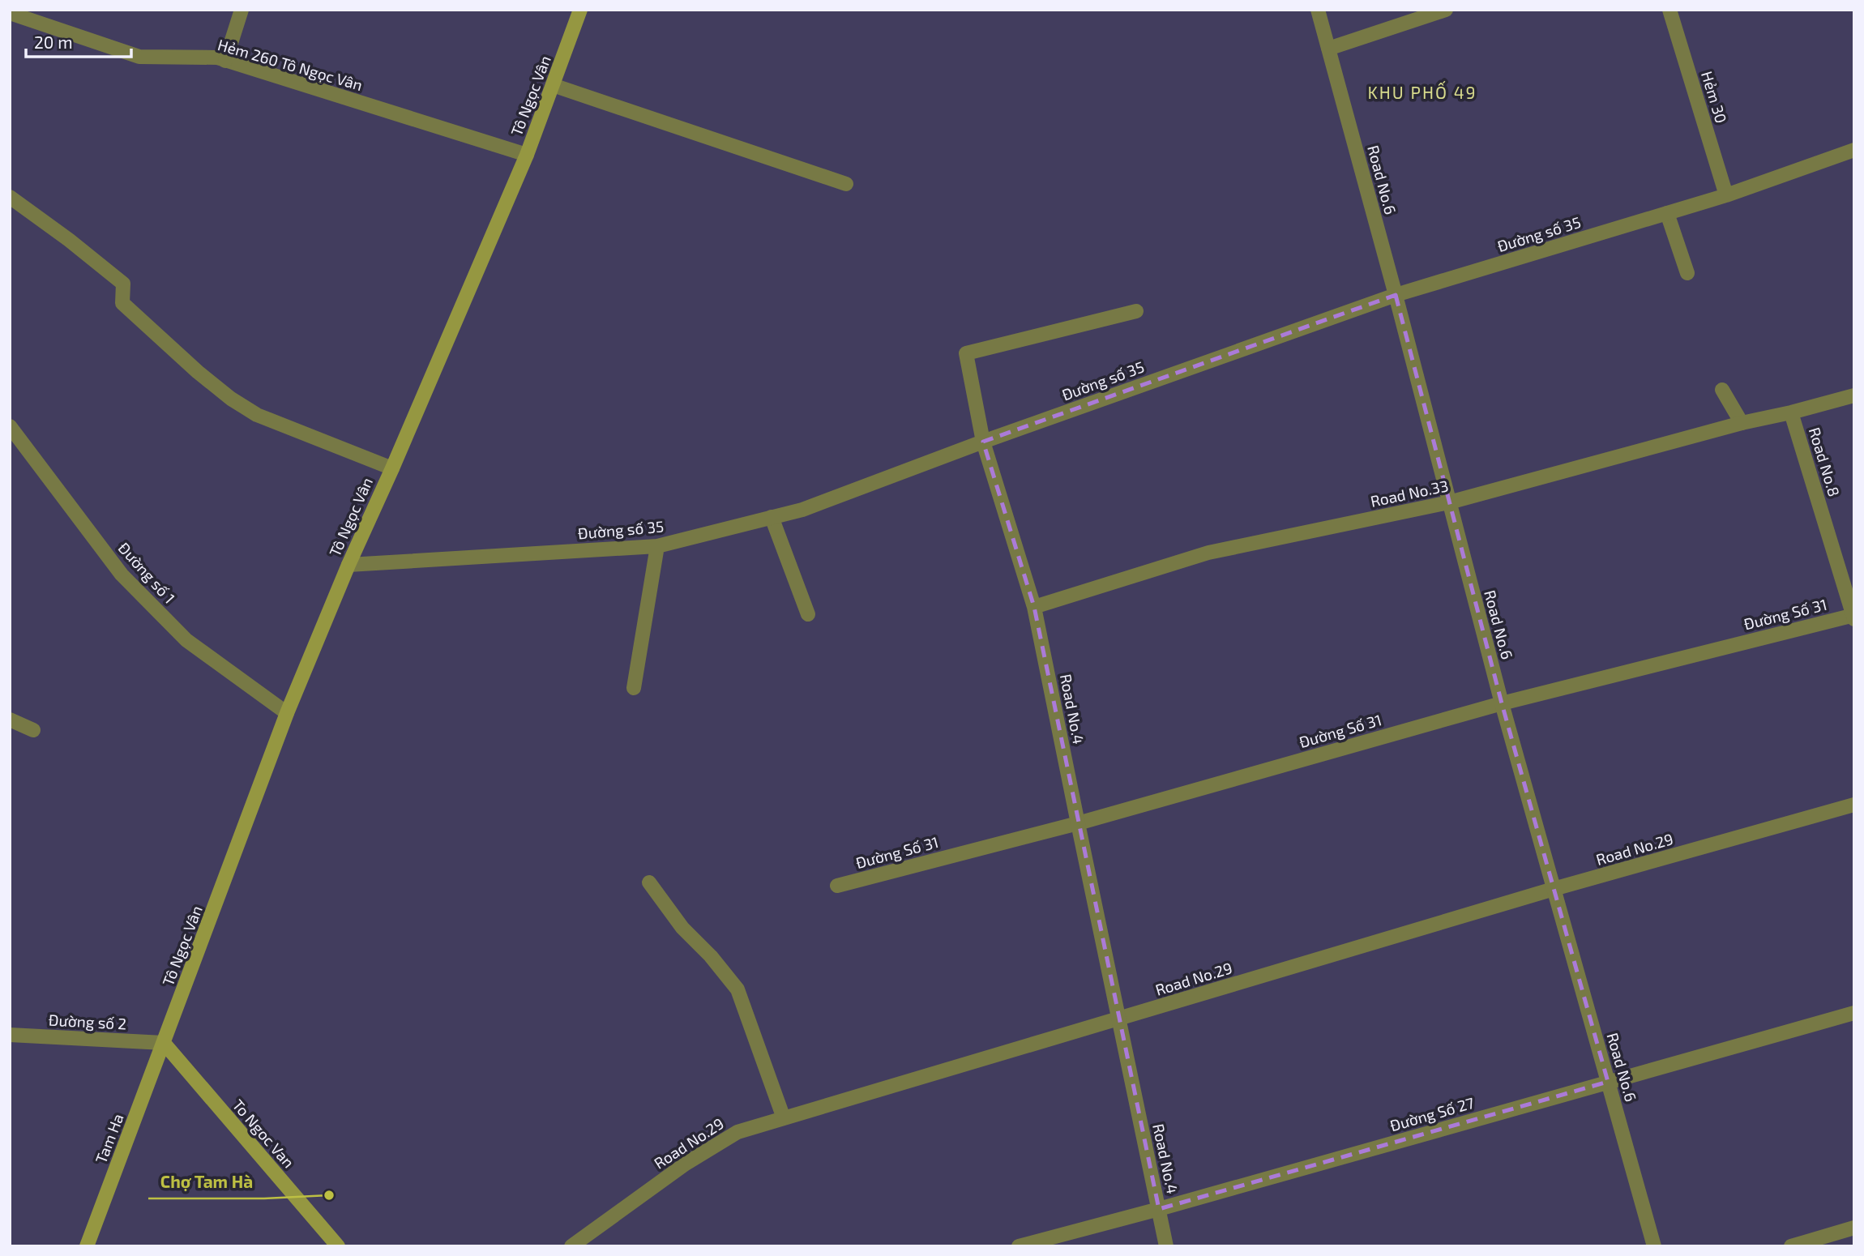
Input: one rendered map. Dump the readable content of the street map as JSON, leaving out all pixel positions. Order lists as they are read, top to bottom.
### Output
{
  "streets": {
    "main road": ["Tô Ngọc Vân", "To Ngoc Van", "Tam Ha"],
    "street": [
      "Hẻm 260 Tô Ngọc Vân",
      "Hẻm 30",
      "Road No.6",
      "Đường số 35",
      "Road No.8",
      "Road No.33",
      "Đường số 1",
      "Đường Số 31",
      "Road No.4",
      "Road No.29",
      "Đường số 2",
      "Đường Số 27"
    ]
  },
  "crossings": [
    ["Hẻm 260 Tô Ngọc Vân", "Tô Ngọc Vân"],
    ["Tô Ngọc Vân", "Đường số 35"],
    ["Tô Ngọc Vân", "Đường số 1"],
    ["Tô Ngọc Vân", "Đường số 2"],
    ["Tô Ngọc Vân", "To Ngoc Van"],
    ["Tô Ngọc Vân", "Tam Ha"],
    ["Hẻm 30", "Đường số 35"],
    ["Road No.6", "Đường số 35"],
    ["Road No.6", "Road No.33"],
    ["Road No.6", "Đường Số 31"],
    ["Road No.6", "Road No.29"],
    ["Road No.6", "Đường Số 27"],
    ["Đường số 35", "Road No.4"],
    ["Road No.8", "Road No.33"],
    ["Road No.8", "Đường Số 31"],
    ["Road No.33", "Road No.4"],
    ["Đường Số 31", "Road No.4"],
    ["Road No.4", "Road No.29"],
    ["Road No.4", "Đường Số 27"],
    ["Đường số 2", "To Ngoc Van"],
    ["Đường số 2", "Tam Ha"],
    ["To Ngoc Van", "Tam Ha"]
  ],
  "districts": ["KHU PHỐ 49"],
  "places": ["Chợ Tam Hà"],
  "scale_bar": "20 m"
}
